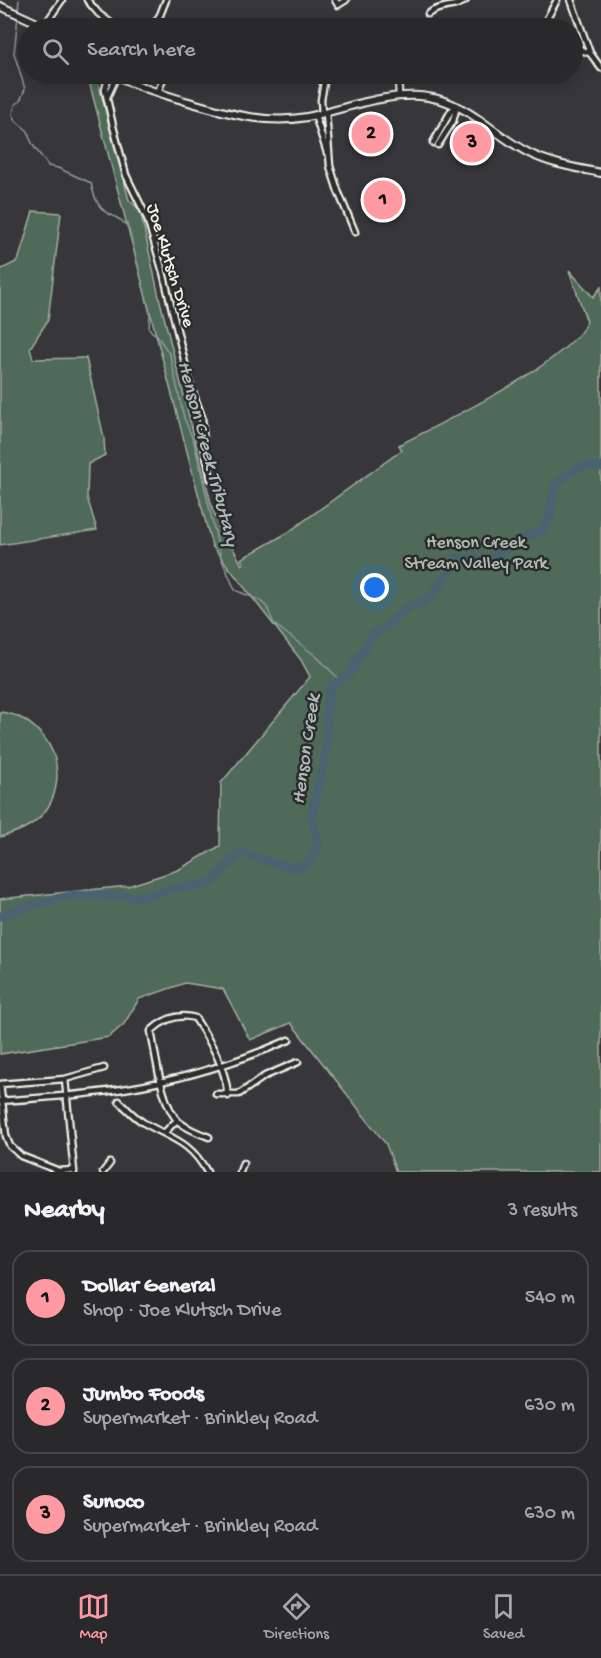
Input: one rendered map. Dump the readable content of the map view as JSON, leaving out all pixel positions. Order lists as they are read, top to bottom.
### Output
{
  "streets": {
    "street": ["Joe Klutsch Drive"]
  },
  "water": ["Henson Creek Tributary", "Henson Creek"],
  "parks": ["Henson Creek Stream Valley Park"],
  "page": {
    "search": "Search here",
    "pins": ["2", "3", "1"],
    "heading": ["Nearby", "3 results"],
    "list": [
      {
        "mark": "1",
        "name": "Dollar General",
        "note": "Shop · Joe Klutsch Drive",
        "value": "540 m"
      },
      {
        "mark": "2",
        "name": "Jumbo Foods",
        "note": "Supermarket · Brinkley Road",
        "value": "630 m"
      },
      {
        "mark": "3",
        "name": "Sunoco",
        "note": "Supermarket · Brinkley Road",
        "value": "630 m"
      }
    ],
    "nav": ["Map", "Directions", "Saved"]
  }
}
